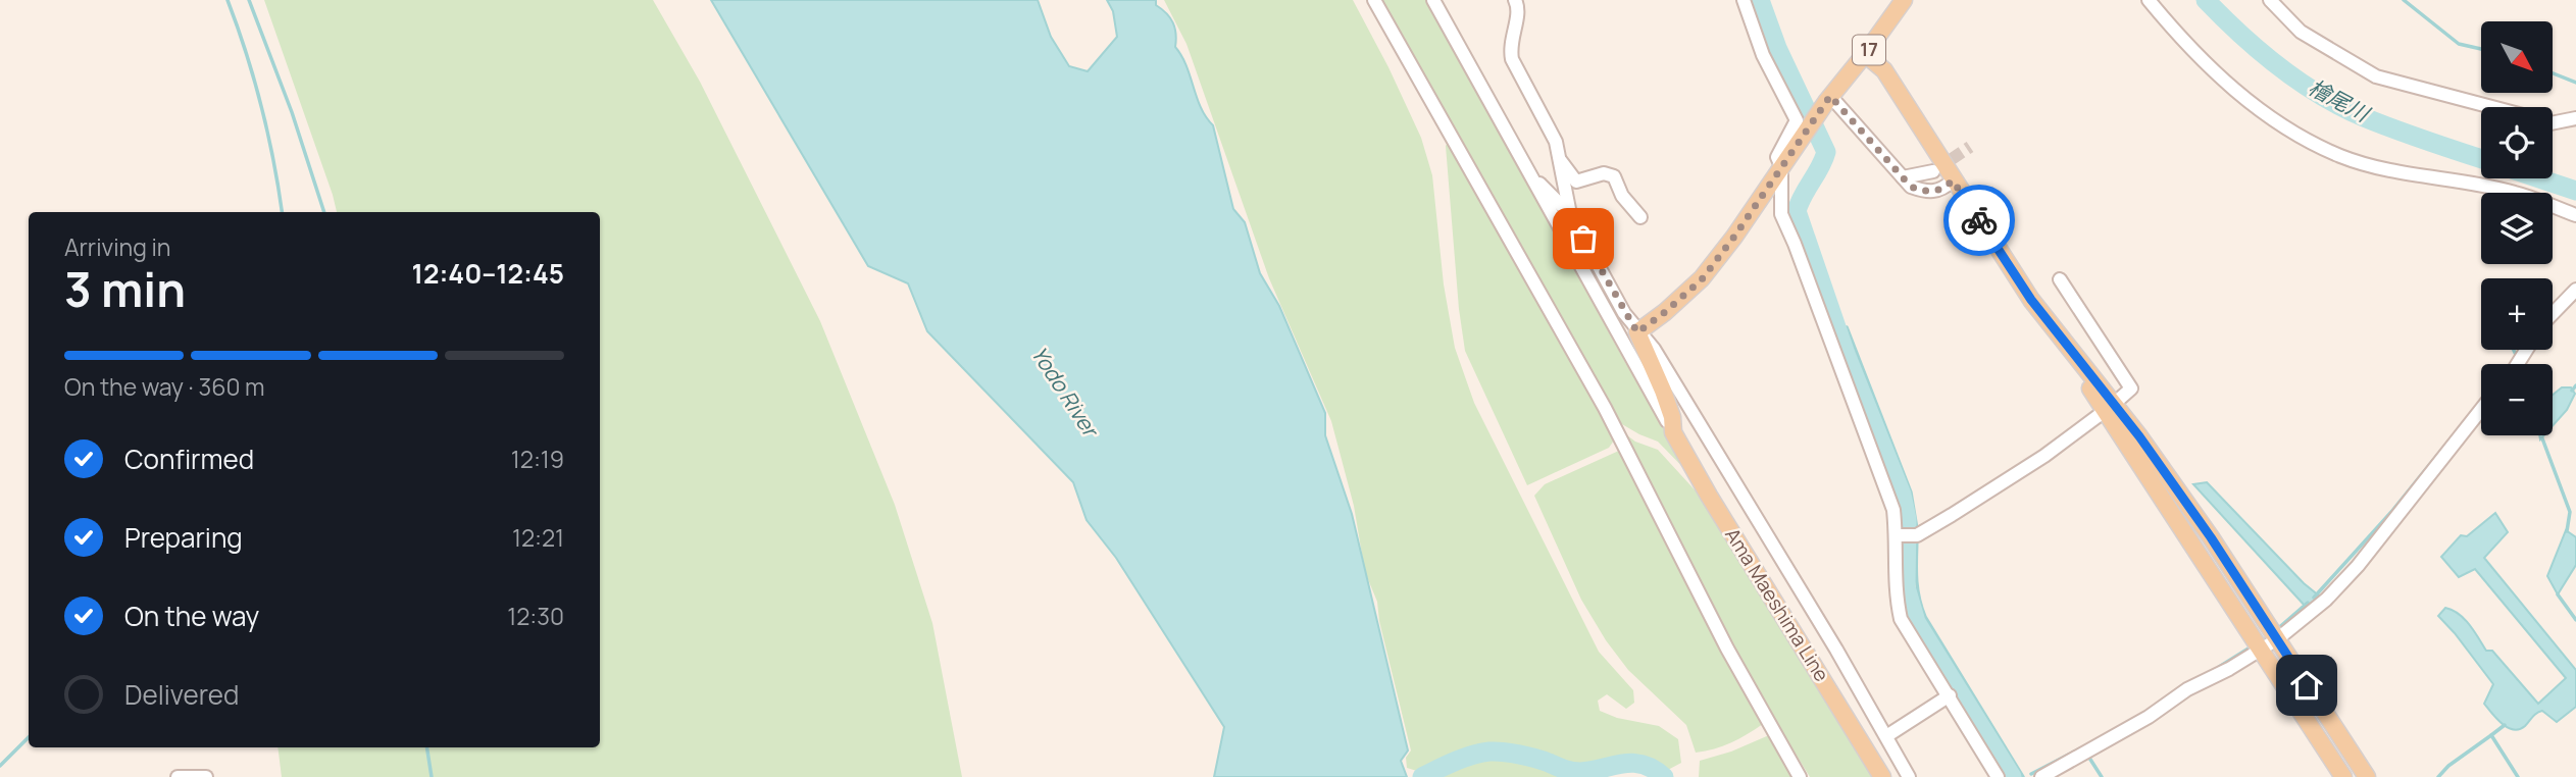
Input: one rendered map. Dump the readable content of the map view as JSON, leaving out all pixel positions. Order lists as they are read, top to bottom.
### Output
{
  "streets": {
    "main road": ["17", "Ama Maeshima Line"]
  },
  "crossings": [
    ["17", "Ama Maeshima Line"]
  ],
  "water": ["檜尾川", "Yodo River"],
  "north": "bottom right",
  "page": {
    "map_buttons": ["+", "−"],
    "heading": ["3 min", "Arriving in", "12:40–12:45"],
    "bar": "On the way · 360 m",
    "list": [
      ["Confirmed", "12:19"],
      ["Preparing", "12:21"],
      ["On the way", "12:30"],
      "Delivered"
    ]
  }
}
